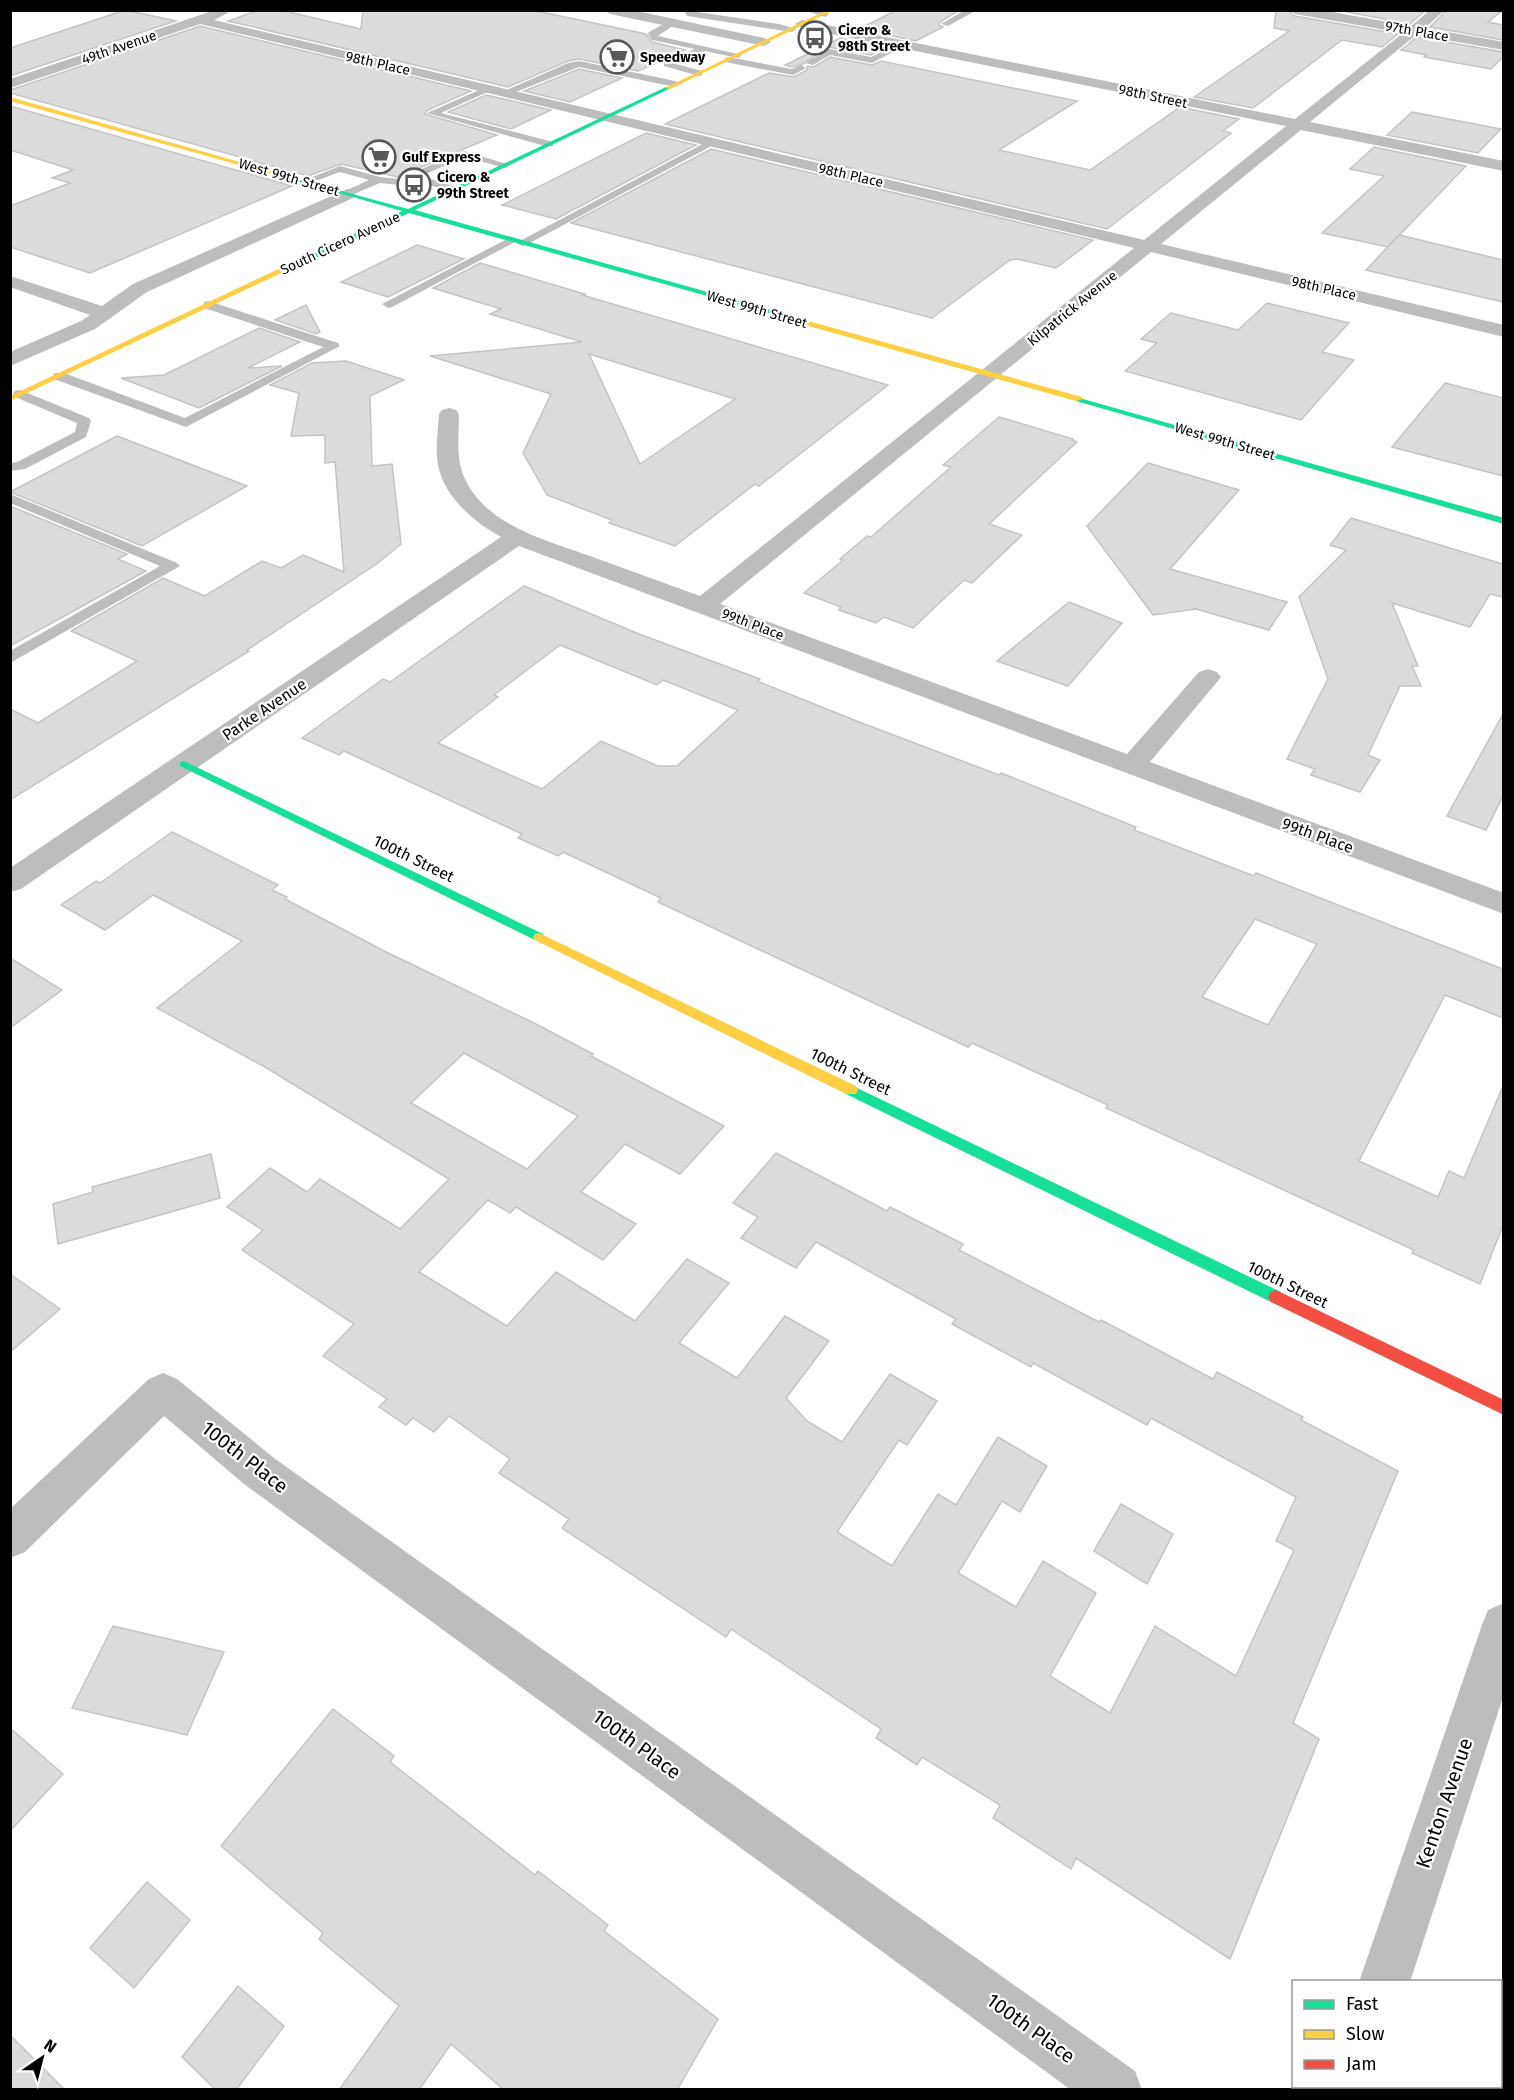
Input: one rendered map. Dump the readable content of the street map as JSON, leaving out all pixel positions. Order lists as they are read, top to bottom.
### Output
{
  "streets": {
    "street": [
      "97th Place",
      "49th Avenue",
      "98th Place",
      "98th Street",
      "West 99th Street",
      "South Cicero Avenue",
      "Kilpatrick Avenue",
      "99th Place",
      "Parke Avenue",
      "100th Street",
      "100th Place",
      "Kenton Avenue"
    ]
  },
  "crossings": [
    ["97th Place", "Kilpatrick Avenue"],
    ["49th Avenue", "98th Place"],
    ["98th Place", "South Cicero Avenue"],
    ["98th Place", "Kilpatrick Avenue"],
    ["98th Street", "South Cicero Avenue"],
    ["98th Street", "Kilpatrick Avenue"],
    ["West 99th Street", "South Cicero Avenue"],
    ["West 99th Street", "Kilpatrick Avenue"],
    ["Kilpatrick Avenue", "99th Place"],
    ["99th Place", "Parke Avenue"],
    ["Parke Avenue", "100th Street"]
  ],
  "places": {
    "bus stop": ["Cicero & 98th Street", "Cicero & 99th Street"],
    "supermarket": ["Speedway", "Gulf Express"]
  },
  "legend": ["Fast", "Slow", "Jam"],
  "north": "top right"
}
